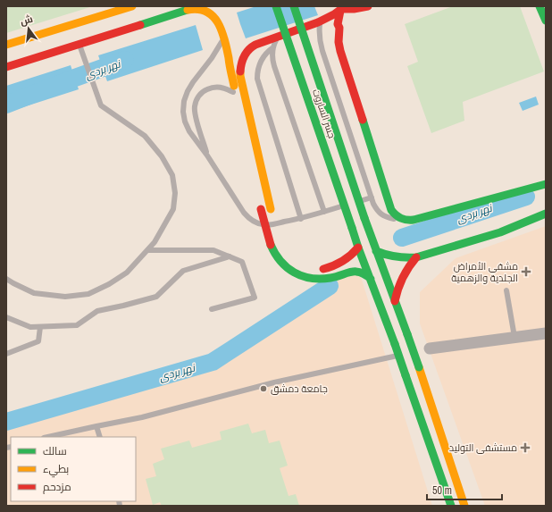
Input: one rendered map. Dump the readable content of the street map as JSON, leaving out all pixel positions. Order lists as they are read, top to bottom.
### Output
{
  "streets": {
    "main road": ["جسر الساروت"]
  },
  "water": ["نهر بردى"],
  "places": {
    "health": ["مشفى الأمراض الجلدية والزهمية", "مستشفى التوليد"],
    "other": ["جامعة دمشق"]
  },
  "legend": ["سالك", "بطيء", "مزدحم"],
  "scale_bar": "50 m",
  "north": "top"
}
